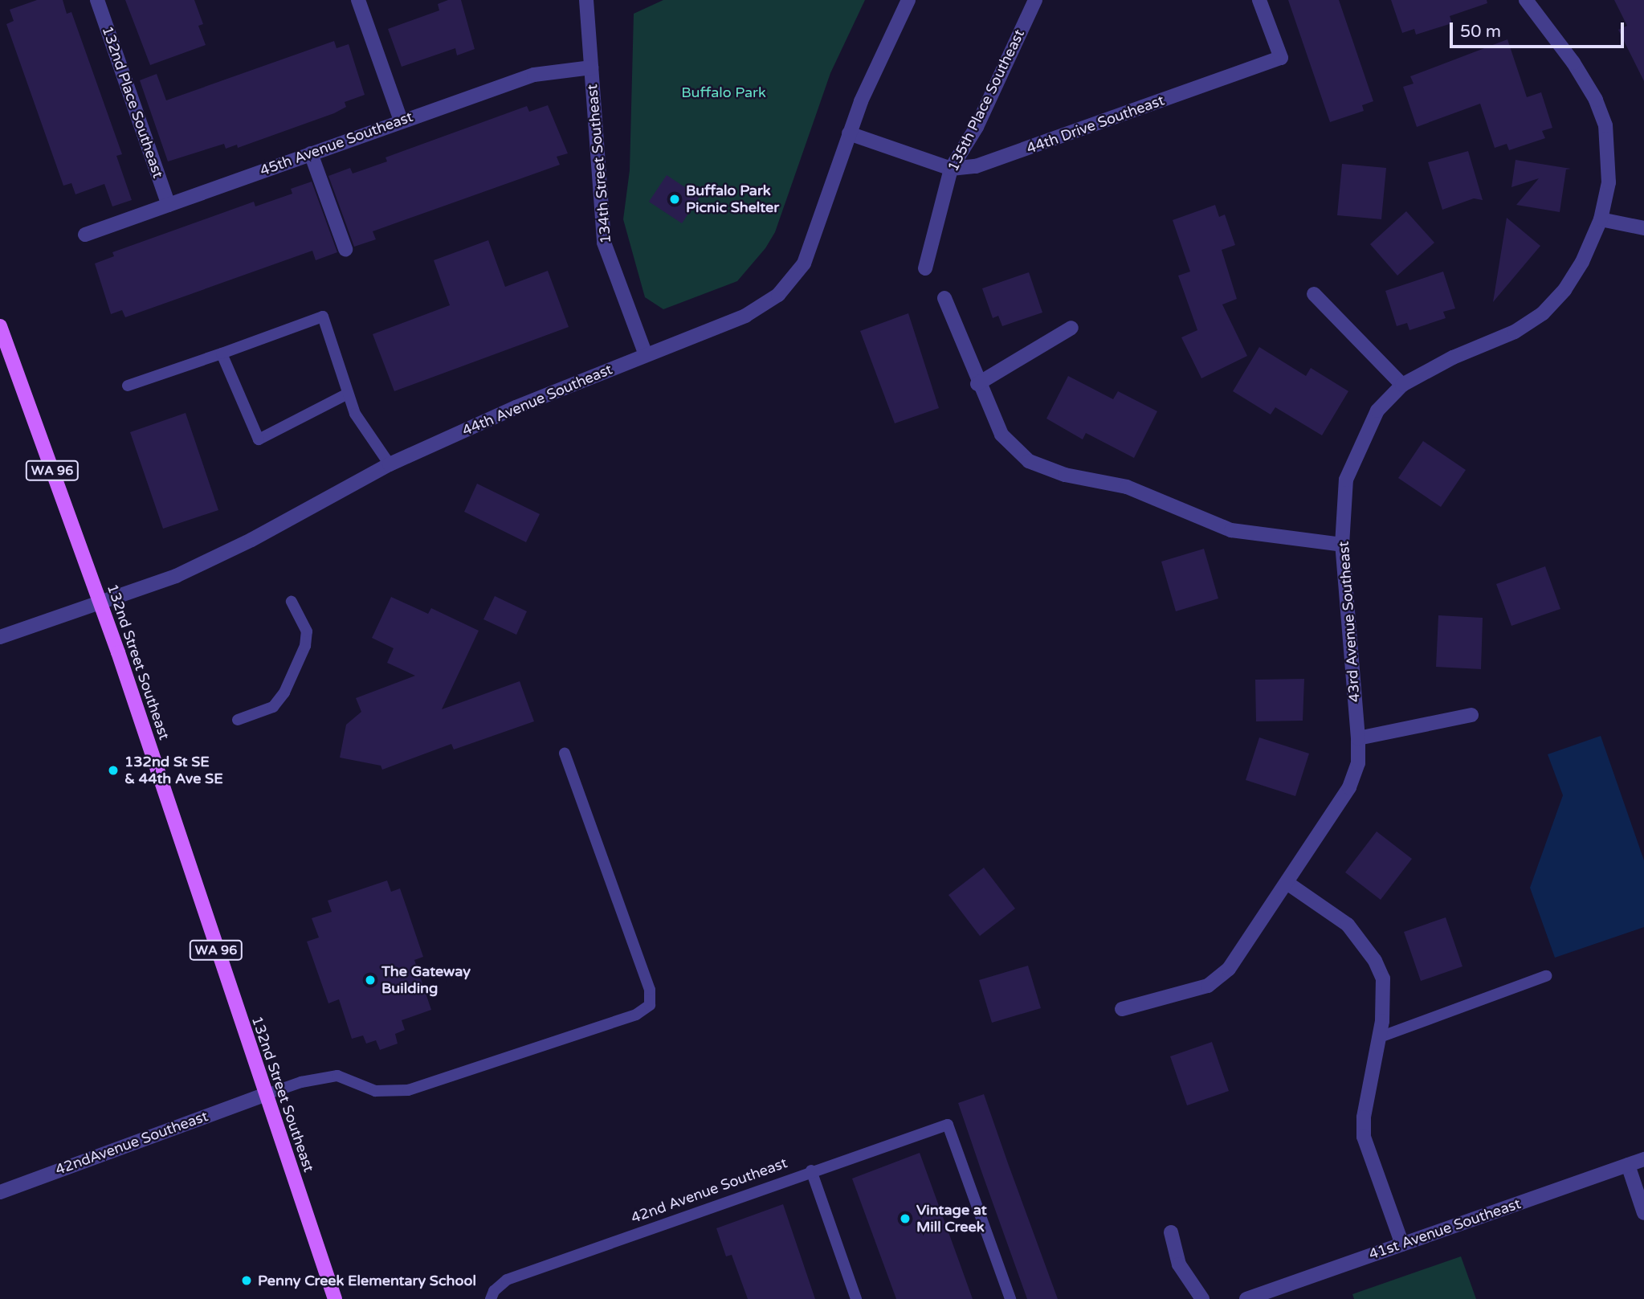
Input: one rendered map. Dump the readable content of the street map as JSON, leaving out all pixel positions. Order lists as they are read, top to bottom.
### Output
{
  "streets": {
    "main road": ["WA 96", "132nd Street Southeast"],
    "street": [
      "135th Place Southeast",
      "132nd Place Southeast",
      "44th Drive Southeast",
      "45th Avenue Southeast",
      "134th Street Southeast",
      "44th Avenue Southeast",
      "43rd Avenue Southeast",
      "42ndAvenue Southeast",
      "41st Avenue Southeast"
    ],
    "lane": ["42nd Avenue Southeast"]
  },
  "crossings": [
    ["135th Place Southeast", "44th Drive Southeast"],
    ["132nd Place Southeast", "45th Avenue Southeast"],
    ["44th Drive Southeast", "44th Avenue Southeast"],
    ["45th Avenue Southeast", "134th Street Southeast"],
    ["134th Street Southeast", "44th Avenue Southeast"],
    ["44th Avenue Southeast", "132nd Street Southeast"],
    ["132nd Street Southeast", "42ndAvenue Southeast"]
  ],
  "parks": ["Buffalo Park"],
  "places": [
    "Buffalo Park Picnic Shelter",
    "132nd St SE & 44th Ave SE",
    "The Gateway Building",
    "Vintage at Mill Creek",
    "Penny Creek Elementary School"
  ],
  "scale_bar": "50 m"
}
